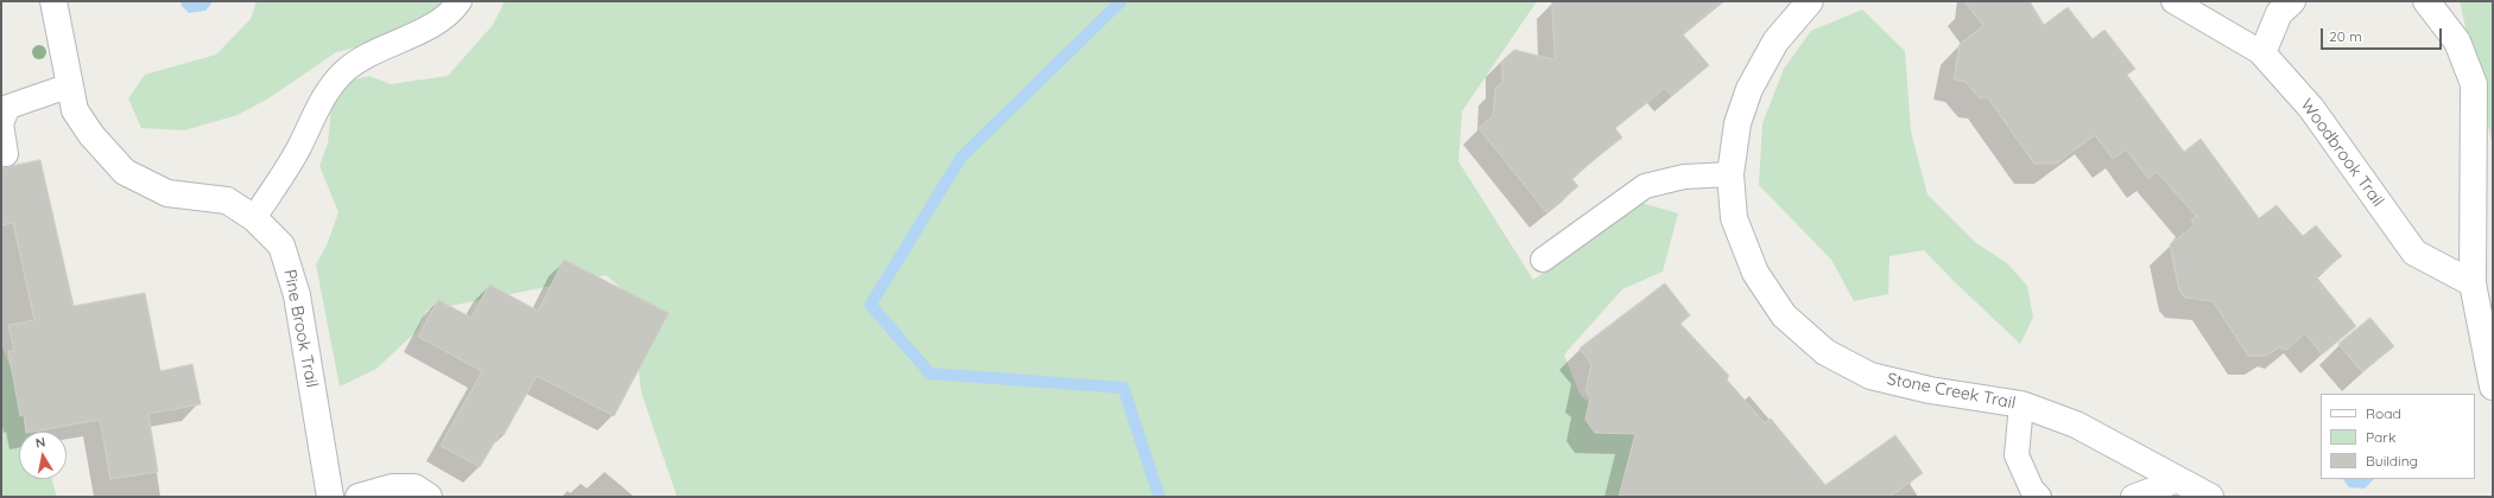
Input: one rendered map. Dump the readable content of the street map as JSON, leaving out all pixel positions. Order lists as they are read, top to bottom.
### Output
{
  "streets": {
    "street": ["Woodbrook Trail", "Pine Brook Trail", "Stone Creek Trail"]
  },
  "legend": ["Road", "Park", "Building"],
  "scale_bar": "20 m",
  "north": "top"
}
